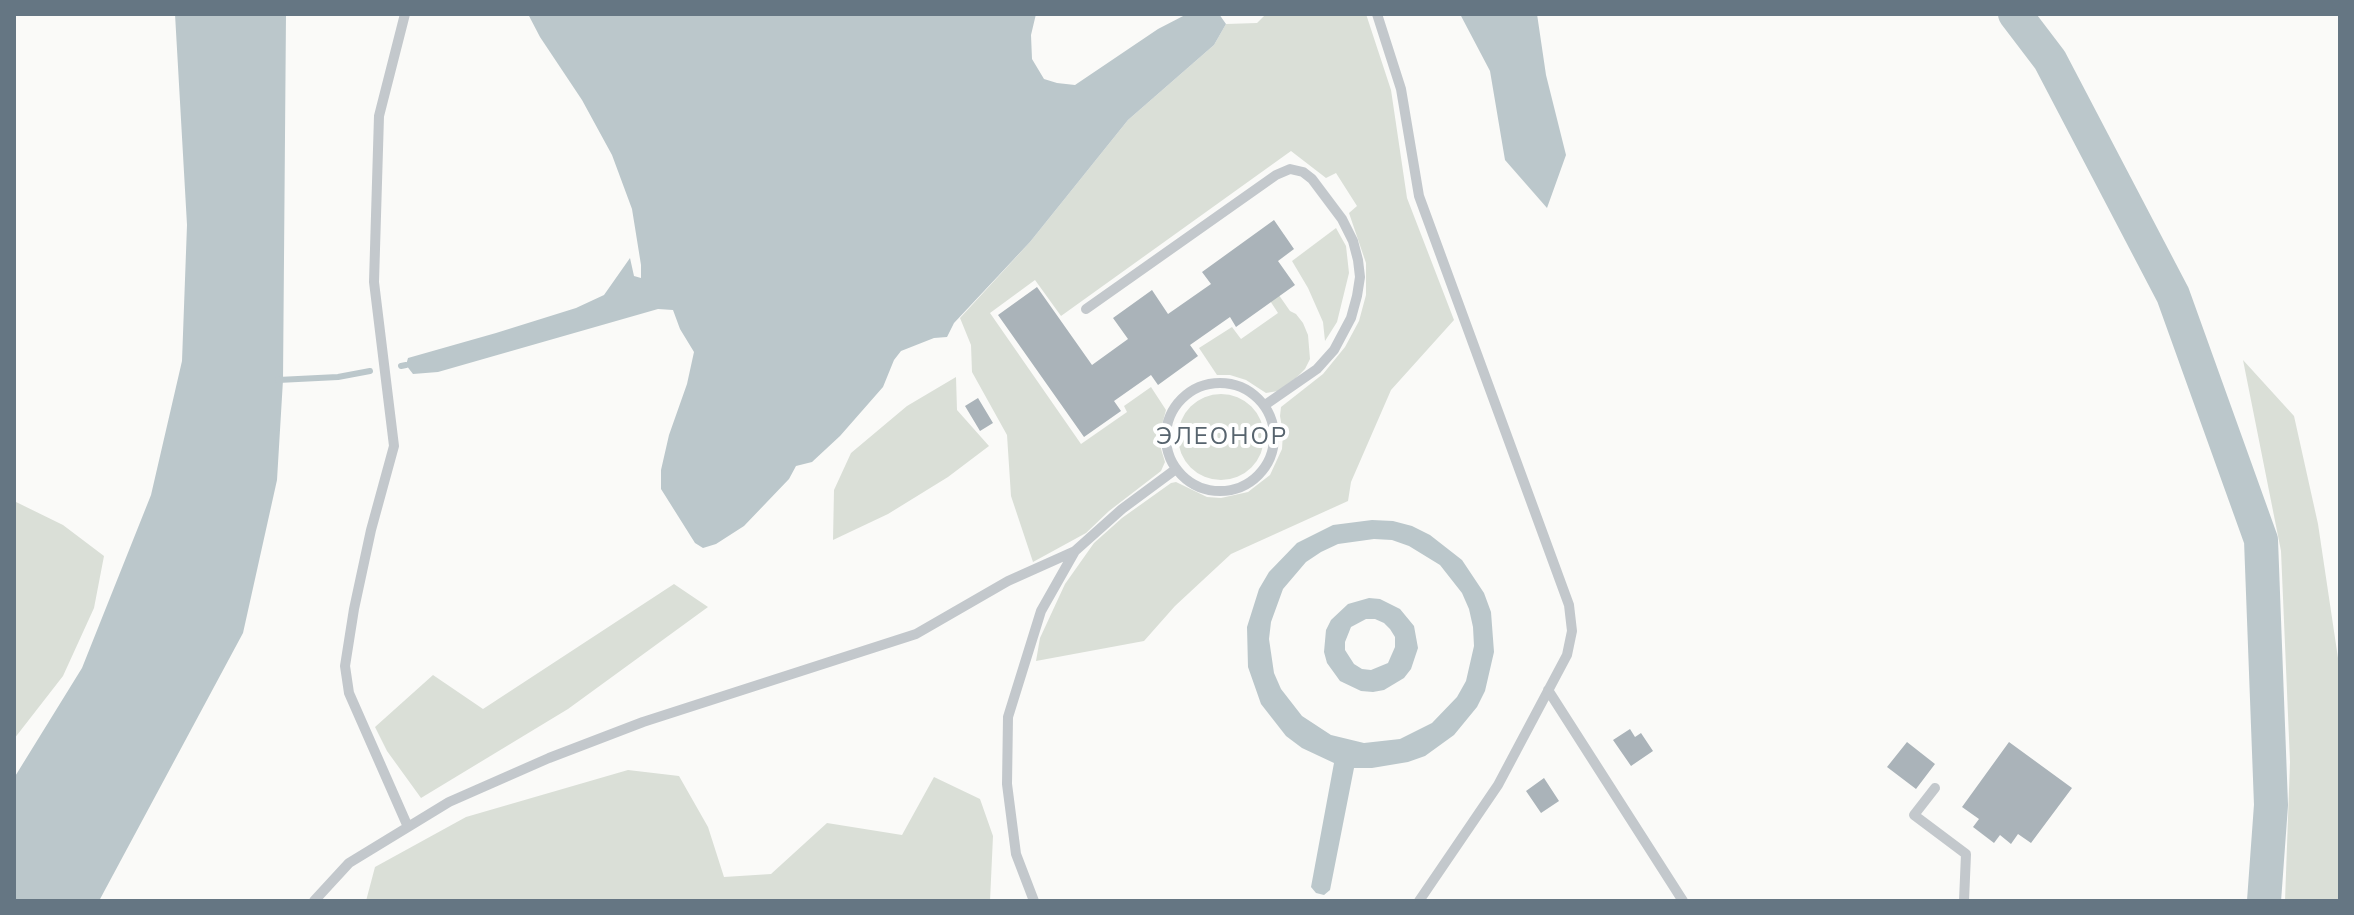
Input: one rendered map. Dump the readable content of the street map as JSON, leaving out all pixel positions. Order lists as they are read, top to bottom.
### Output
{
  "districts": ["ЭЛЕОНОР"]
}
